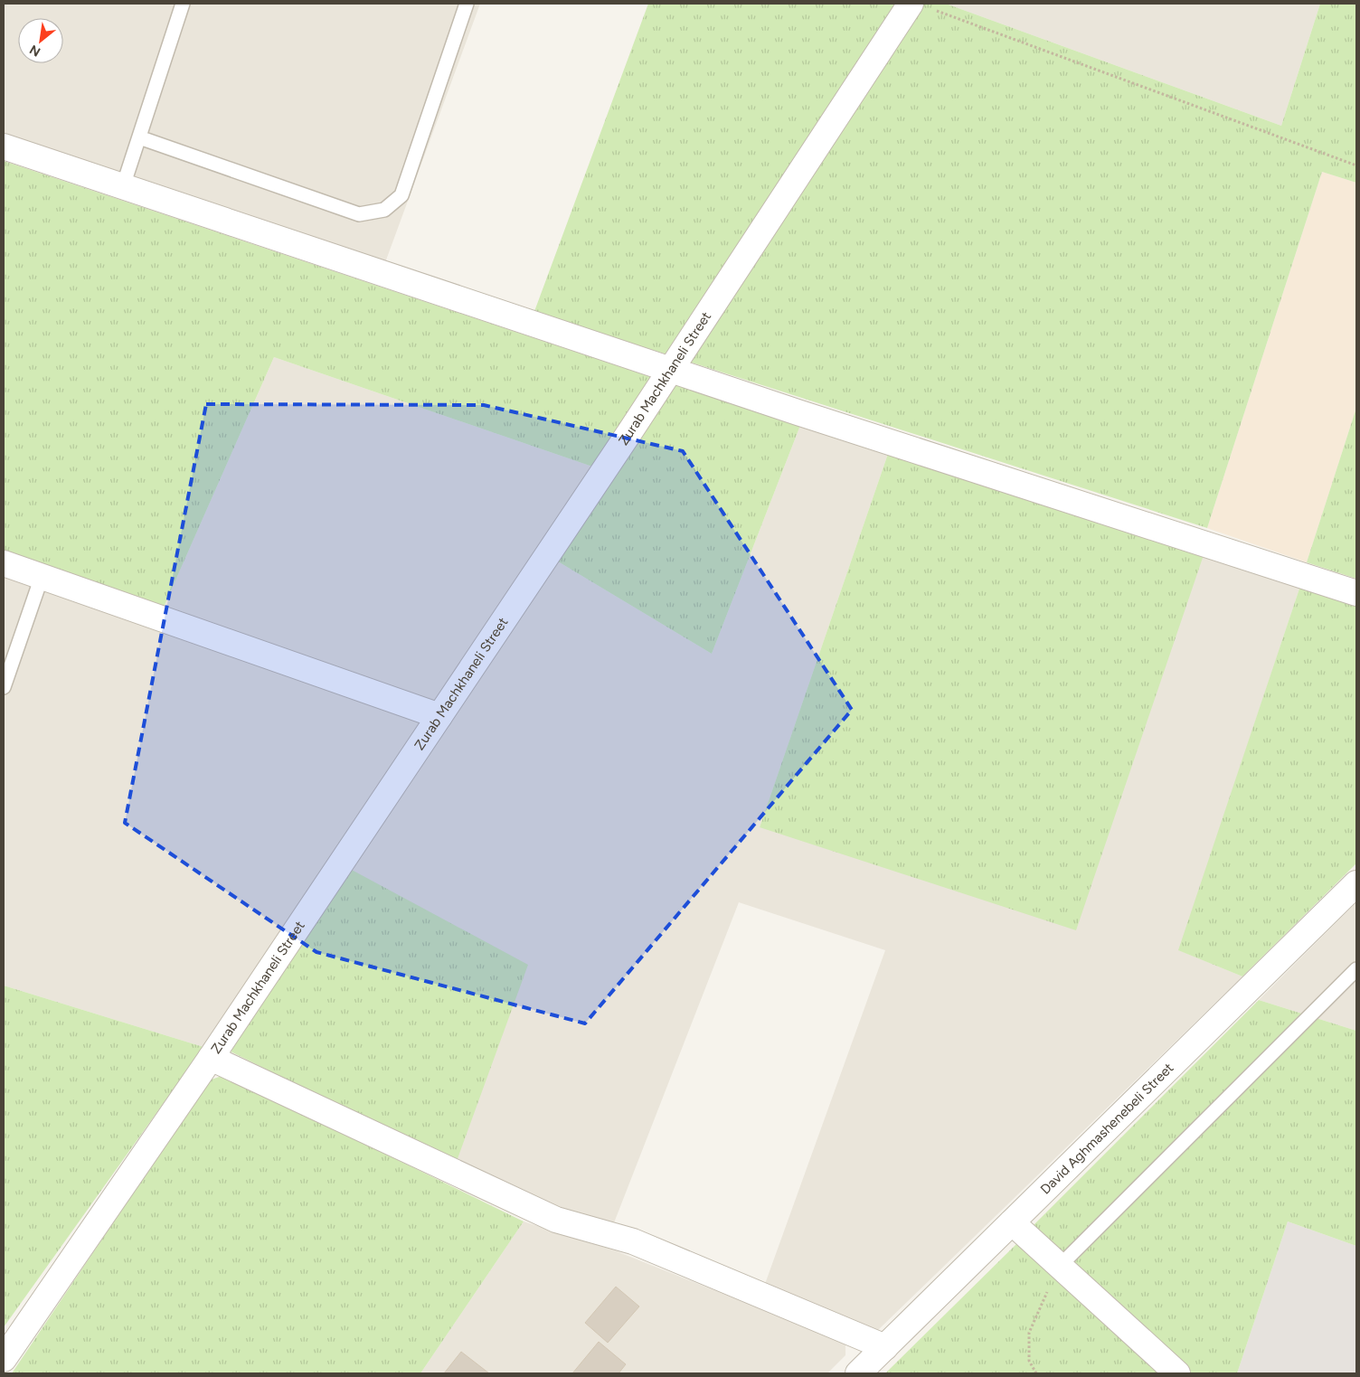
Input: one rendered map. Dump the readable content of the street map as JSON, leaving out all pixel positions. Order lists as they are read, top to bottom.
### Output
{
  "streets": {
    "street": ["Zurab Machkhaneli Street", "David Aghmashenebeli Street"]
  },
  "north": "bottom left"
}
